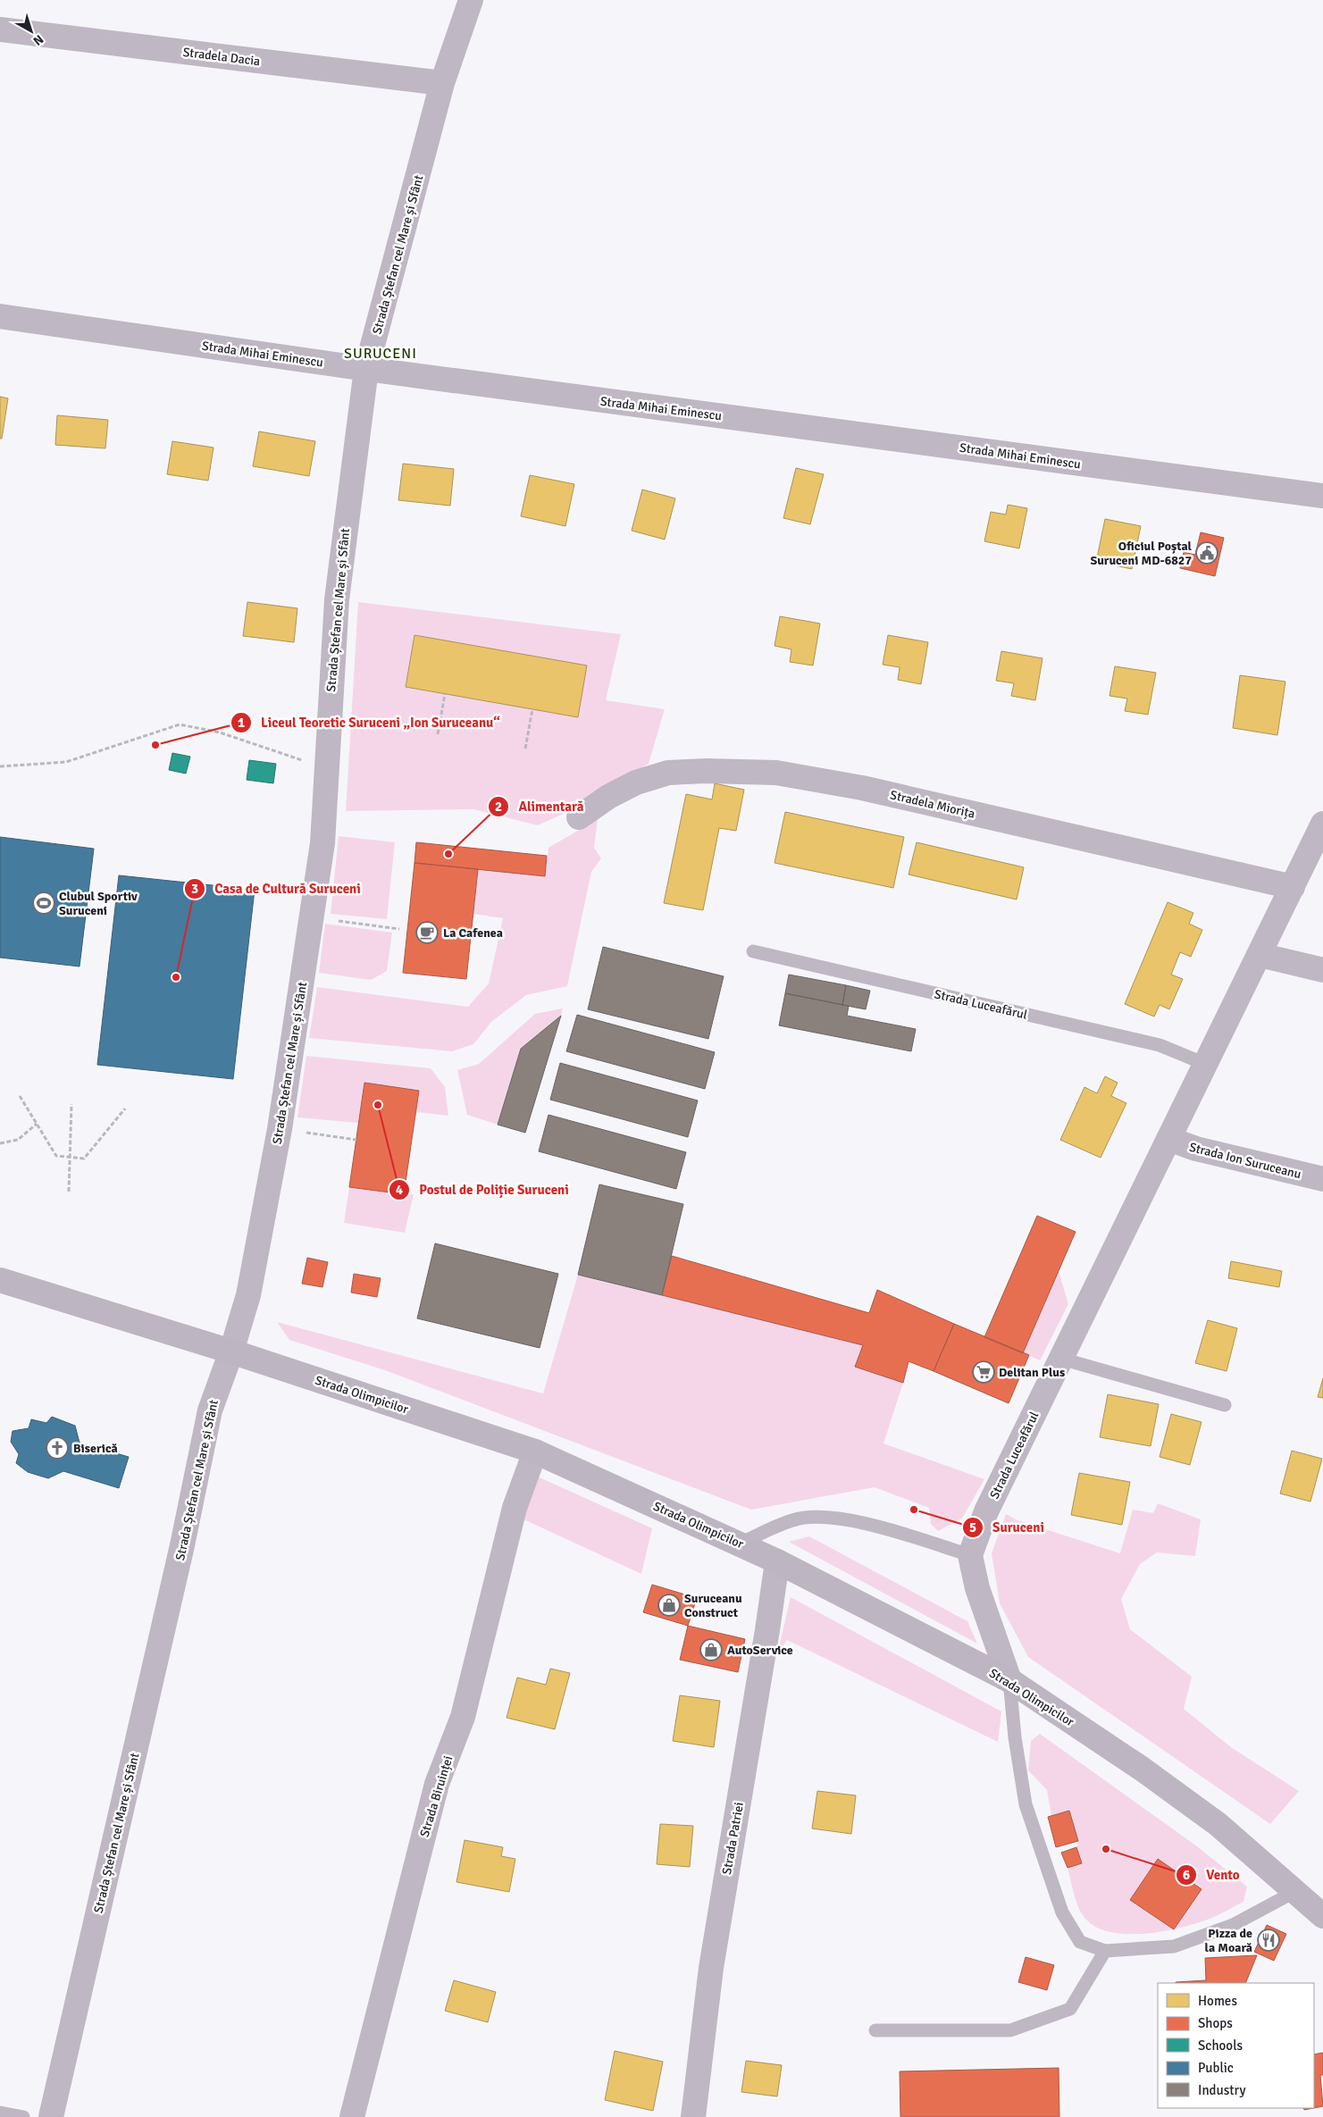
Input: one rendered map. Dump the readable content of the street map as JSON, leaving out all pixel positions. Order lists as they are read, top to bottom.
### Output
{
  "streets": {
    "main road": ["Strada Olimpicilor"],
    "street": [
      "Stradela Dacia",
      "Strada Ștefan cel Mare și Sfânt",
      "Strada Mihai Eminescu",
      "Stradela Miorița",
      "Strada Luceafărul",
      "Strada Ion Suruceanu",
      "Strada Biruinței",
      "Strada Patriei"
    ]
  },
  "crossings": [
    ["Stradela Dacia", "Strada Ștefan cel Mare și Sfânt"],
    ["Strada Ștefan cel Mare și Sfânt", "Strada Mihai Eminescu"],
    ["Strada Ștefan cel Mare și Sfânt", "Strada Olimpicilor"],
    ["Stradela Miorița", "Strada Luceafărul"],
    ["Strada Luceafărul", "Strada Ion Suruceanu"],
    ["Strada Olimpicilor", "Strada Biruinței"],
    ["Strada Olimpicilor", "Strada Patriei"]
  ],
  "districts": ["SURUCENI"],
  "places": {
    "public building": ["Oficiul Poștal Suruceni MD-6827"],
    "other": [
      "Liceul Teoretic Suruceni „Ion Suruceanu“",
      "Alimentară",
      "Casa de Cultură Suruceni",
      "Postul de Poliție Suruceni",
      "Suruceni",
      "Vento"
    ],
    "sports": ["Clubul Sportiv Suruceni"],
    "cafe": ["La Cafenea"],
    "supermarket": ["Delitan Plus"],
    "church": ["Biserică"],
    "shop": ["Suruceanu Construct", "AutoService"],
    "restaurant": ["Pizza de la Moară"]
  },
  "legend": [
    "Homes",
    "Shops",
    "Schools",
    "Public",
    "Industry"
  ],
  "north": "bottom right"
}
